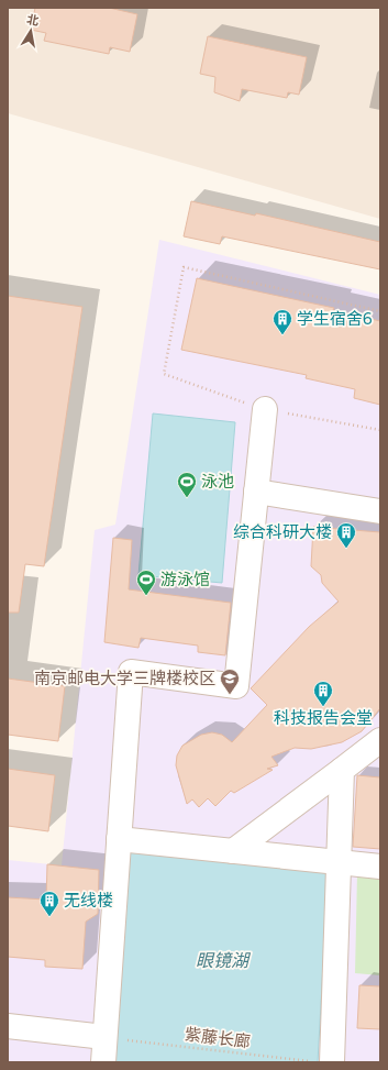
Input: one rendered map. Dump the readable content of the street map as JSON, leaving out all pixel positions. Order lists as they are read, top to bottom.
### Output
{
  "streets": {
    "path": ["紫藤长廊"]
  },
  "water": ["眼镜湖"],
  "places": {
    "building": [
      "学生宿舍6",
      "综合科研大楼",
      "科技报告会堂",
      "无线楼"
    ],
    "sports": ["泳池", "游泳馆"],
    "school or university": ["南京邮电大学三牌楼校区"]
  },
  "north": "top"
}
